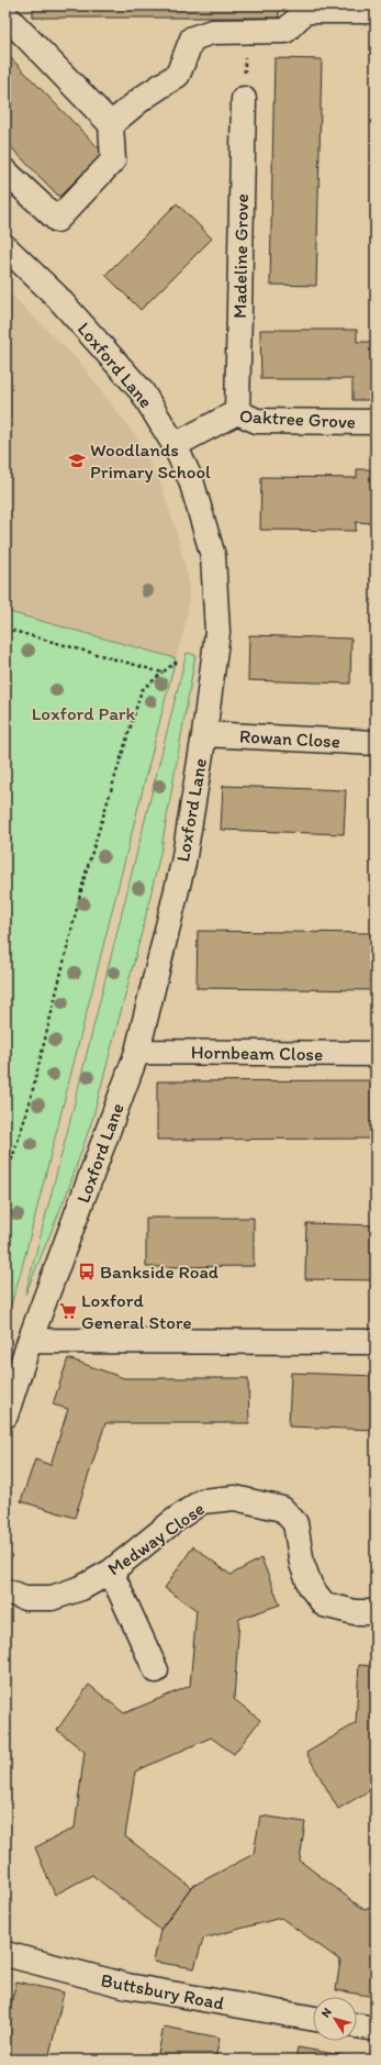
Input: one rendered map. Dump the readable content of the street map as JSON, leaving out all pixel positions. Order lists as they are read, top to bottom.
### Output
{
  "streets": {
    "street": [
      "Madeline Grove",
      "Loxford Lane",
      "Oaktree Grove",
      "Rowan Close",
      "Hornbeam Close",
      "Medway Close",
      "Buttsbury Road"
    ]
  },
  "crossings": [
    ["Madeline Grove", "Oaktree Grove"],
    ["Loxford Lane", "Oaktree Grove"],
    ["Loxford Lane", "Rowan Close"],
    ["Loxford Lane", "Hornbeam Close"]
  ],
  "parks": ["Loxford Park"],
  "places": {
    "school or university": ["Woodlands Primary School"],
    "bus stop": ["Bankside Road"],
    "supermarket": ["Loxford General Store"]
  },
  "north": "top left"
}
